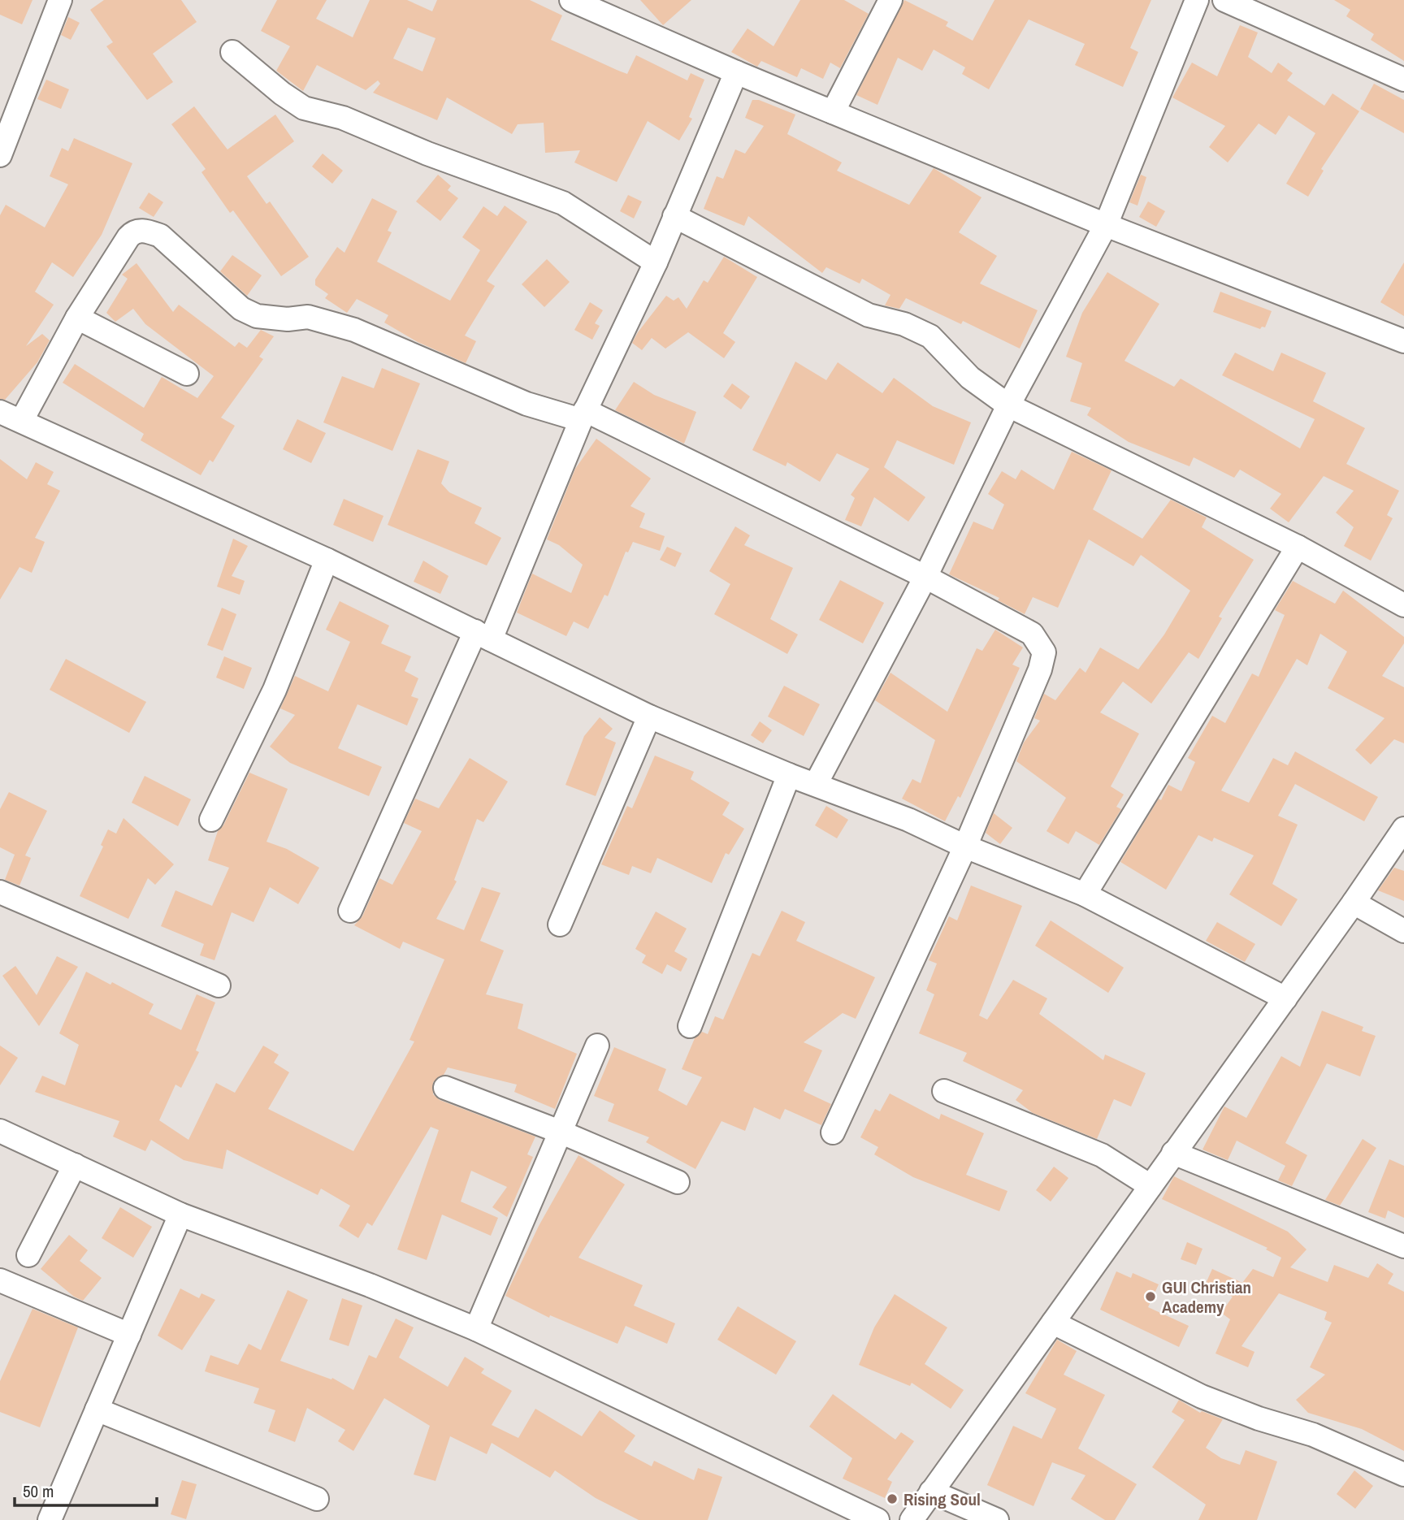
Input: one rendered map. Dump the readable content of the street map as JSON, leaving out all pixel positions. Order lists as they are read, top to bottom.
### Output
{
  "places": ["GUI Christian Academy", "Rising Soul"],
  "scale_bar": "50 m"
}
